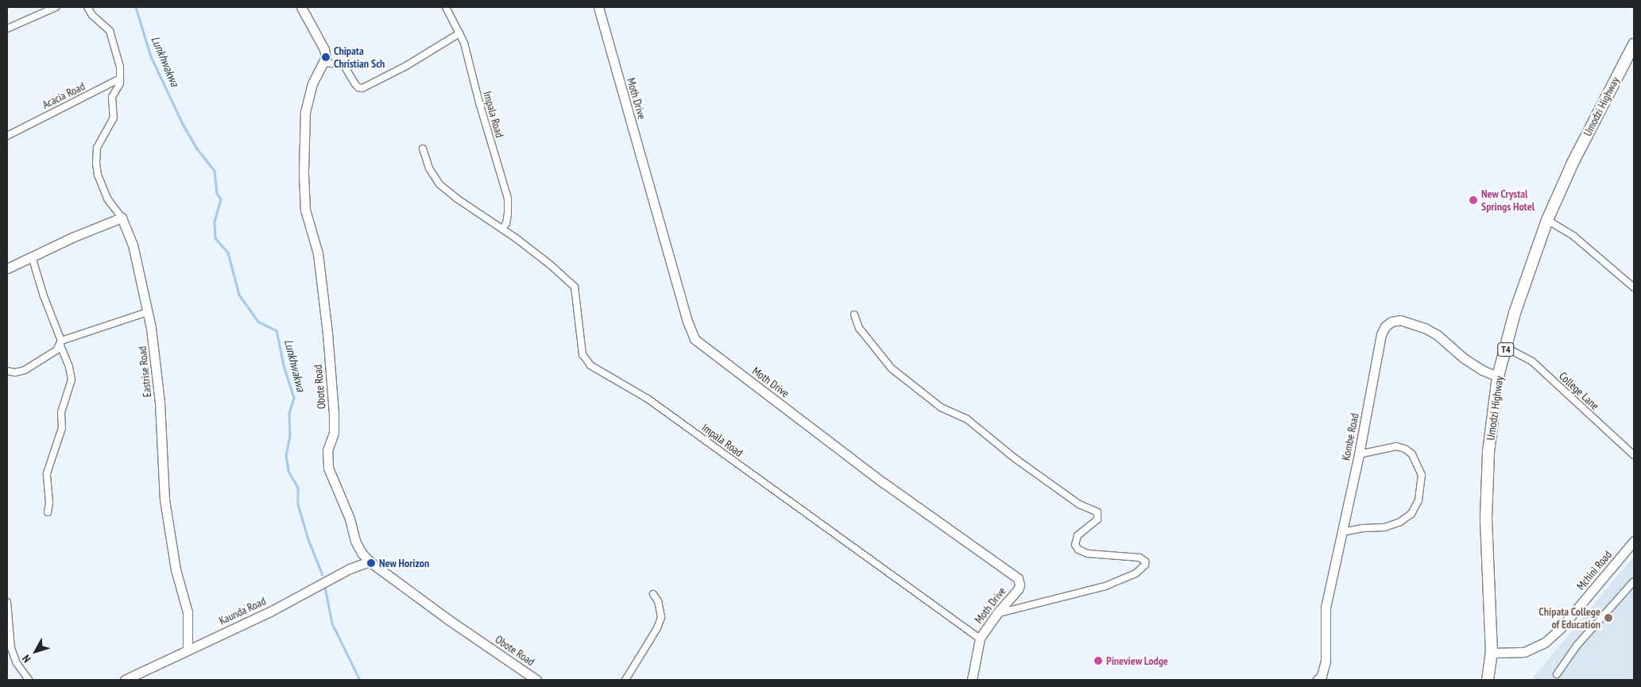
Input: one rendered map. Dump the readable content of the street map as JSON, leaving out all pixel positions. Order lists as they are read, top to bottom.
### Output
{
  "streets": {
    "highway": ["Umodzi Highway", "T4"],
    "street": [
      "Acacia Road",
      "Moth Drive",
      "Impala Road",
      "Eastrise Road",
      "Obote Road",
      "College Lane",
      "Kombe Road",
      "Mchini Road",
      "Kaunda Road"
    ]
  },
  "crossings": [
    ["Moth Drive", "Impala Road"],
    ["Umodzi Highway", "College Lane"],
    ["Umodzi Highway", "Kombe Road"],
    ["Umodzi Highway", "Mchini Road"],
    ["Eastrise Road", "Kaunda Road"],
    ["Obote Road", "Kaunda Road"]
  ],
  "water": ["Lunkhwakwa"],
  "places": [
    "Chipata Christian Sch",
    "New Crystal Springs Hotel",
    "New Horizon",
    "Chipata College of Education",
    "Pineview Lodge"
  ],
  "north": "bottom left"
}
